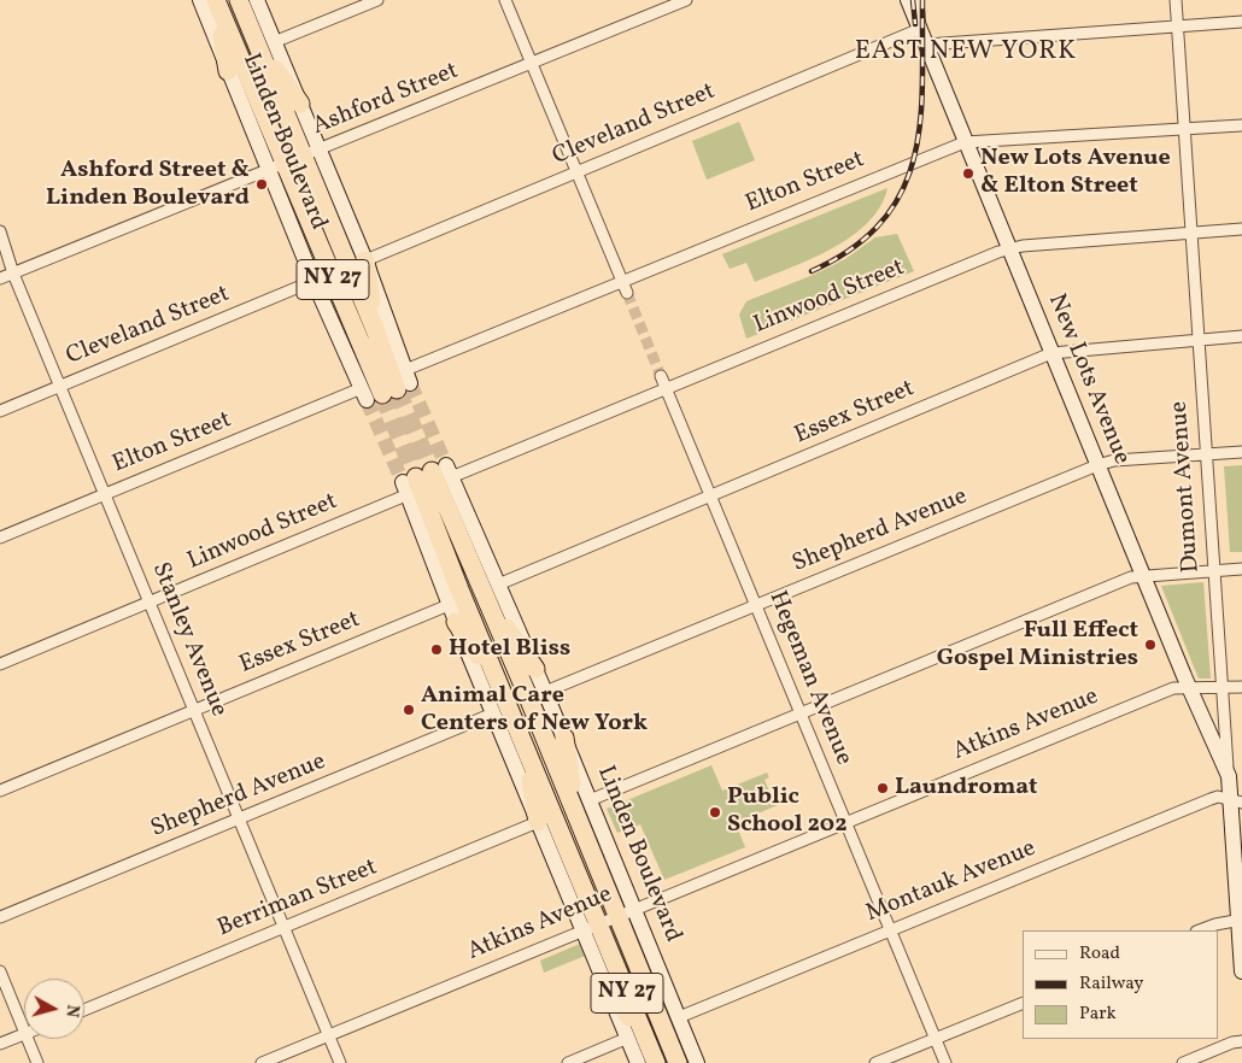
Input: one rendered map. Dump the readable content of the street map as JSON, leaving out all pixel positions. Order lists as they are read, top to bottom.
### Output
{
  "streets": {
    "highway": ["Linden Boulevard", "NY 27"],
    "street": [
      "Ashford Street",
      "Cleveland Street",
      "Elton Street",
      "Linwood Street",
      "New Lots Avenue",
      "Essex Street",
      "Dumont Avenue",
      "Shepherd Avenue",
      "Stanley Avenue",
      "Hegeman Avenue",
      "Atkins Avenue",
      "Montauk Avenue",
      "Berriman Street"
    ]
  },
  "crossings": [
    ["Ashford Street", "Linden Boulevard"],
    ["Ashford Street", "Stanley Avenue"],
    ["Cleveland Street", "Linden Boulevard"],
    ["Cleveland Street", "New Lots Avenue"],
    ["Cleveland Street", "Stanley Avenue"],
    ["Linden Boulevard", "Elton Street"],
    ["Linden Boulevard", "NY 27"],
    ["Linden Boulevard", "Linwood Street"],
    ["Linden Boulevard", "Essex Street"],
    ["Linden Boulevard", "Shepherd Avenue"],
    ["Linden Boulevard", "Atkins Avenue"],
    ["Linden Boulevard", "Montauk Avenue"],
    ["Elton Street", "New Lots Avenue"],
    ["Elton Street", "Dumont Avenue"],
    ["Elton Street", "Stanley Avenue"],
    ["NY 27", "Linwood Street"],
    ["NY 27", "Atkins Avenue"],
    ["Linwood Street", "New Lots Avenue"],
    ["Linwood Street", "Dumont Avenue"],
    ["Linwood Street", "Stanley Avenue"],
    ["Linwood Street", "Hegeman Avenue"],
    ["New Lots Avenue", "Essex Street"],
    ["New Lots Avenue", "Dumont Avenue"],
    ["New Lots Avenue", "Shepherd Avenue"],
    ["New Lots Avenue", "Atkins Avenue"],
    ["Essex Street", "Dumont Avenue"],
    ["Essex Street", "Stanley Avenue"],
    ["Essex Street", "Hegeman Avenue"],
    ["Dumont Avenue", "Shepherd Avenue"],
    ["Dumont Avenue", "Atkins Avenue"],
    ["Dumont Avenue", "Montauk Avenue"],
    ["Shepherd Avenue", "Stanley Avenue"],
    ["Shepherd Avenue", "Hegeman Avenue"],
    ["Stanley Avenue", "Atkins Avenue"],
    ["Stanley Avenue", "Berriman Street"],
    ["Hegeman Avenue", "Atkins Avenue"],
    ["Hegeman Avenue", "Montauk Avenue"]
  ],
  "districts": ["EAST NEW YORK"],
  "places": [
    "New Lots Avenue & Elton Street",
    "Ashford Street & Linden Boulevard",
    "Full Effect Gospel Ministries",
    "Hotel Bliss",
    "Animal Care Centers of New York",
    "Laundromat",
    "Public School 202"
  ],
  "legend": ["Road", "Railway", "Park"],
  "north": "right"
}
